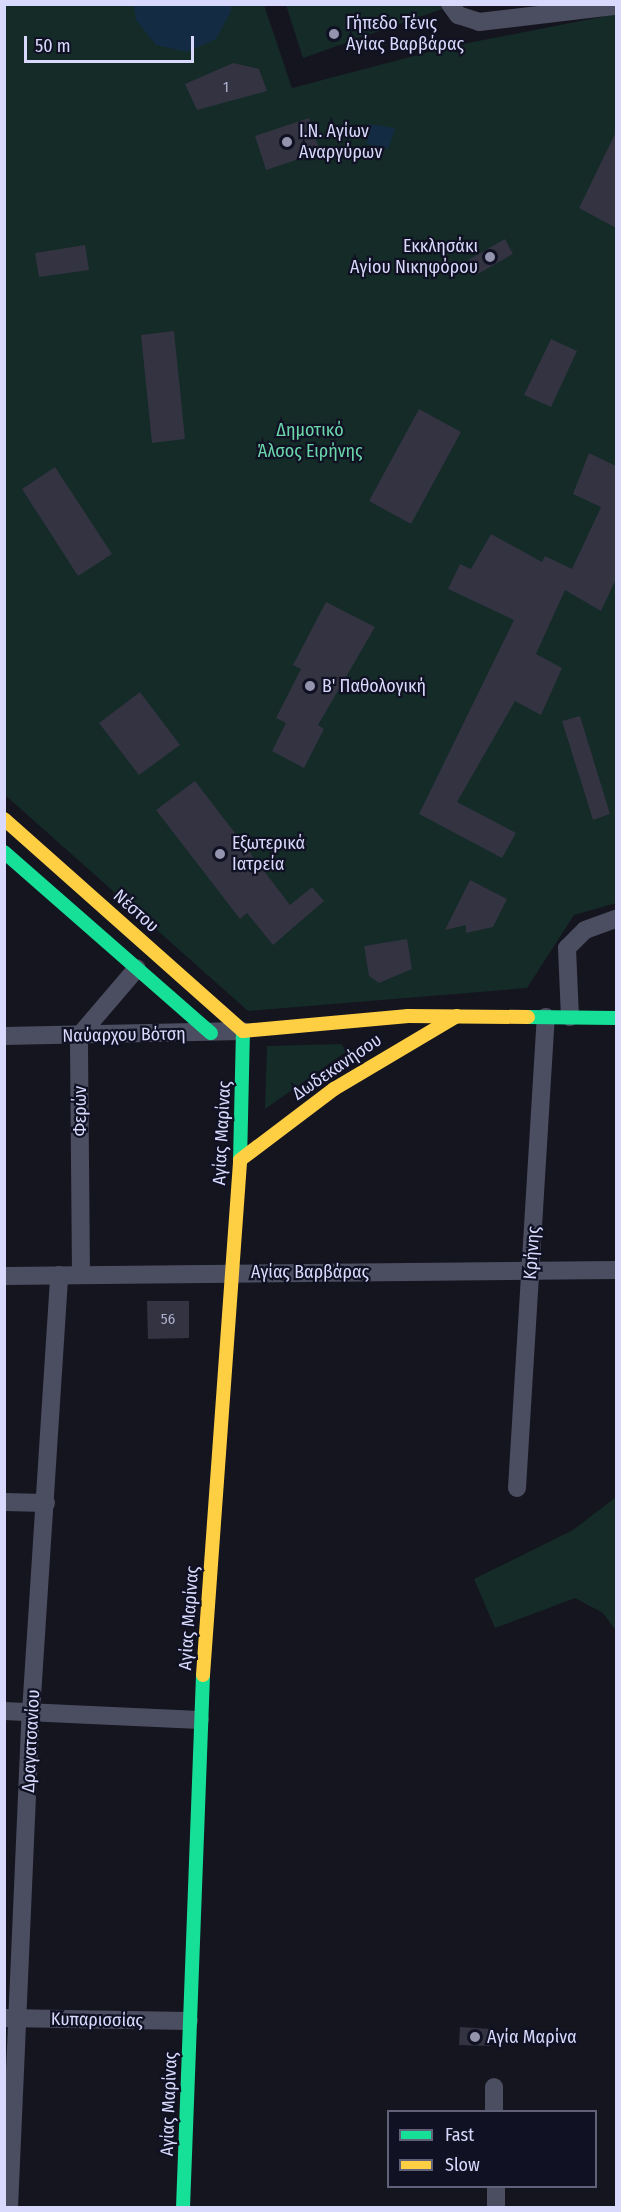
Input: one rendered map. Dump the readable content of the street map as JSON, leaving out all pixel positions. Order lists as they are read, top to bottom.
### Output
{
  "streets": {
    "street": [
      "Νέστου",
      "Ναύαρχου Βότση",
      "Δωδεκανήσου",
      "Φερών",
      "Αγίας Μαρίνας",
      "Κρήνης",
      "Αγίας Βαρβάρας",
      "Δραγατσανίου",
      "Κυπαρισσίας"
    ]
  },
  "crossings": [
    ["Νέστου", "Ναύαρχου Βότση"],
    ["Νέστου", "Δωδεκανήσου"],
    ["Νέστου", "Αγίας Μαρίνας"],
    ["Ναύαρχου Βότση", "Δωδεκανήσου"],
    ["Ναύαρχου Βότση", "Φερών"],
    ["Ναύαρχου Βότση", "Αγίας Μαρίνας"],
    ["Δωδεκανήσου", "Αγίας Μαρίνας"],
    ["Δωδεκανήσου", "Κρήνης"],
    ["Φερών", "Αγίας Βαρβάρας"],
    ["Αγίας Μαρίνας", "Αγίας Βαρβάρας"],
    ["Αγίας Μαρίνας", "Κυπαρισσίας"],
    ["Κρήνης", "Αγίας Βαρβάρας"],
    ["Αγίας Βαρβάρας", "Δραγατσανίου"],
    ["Δραγατσανίου", "Κυπαρισσίας"]
  ],
  "parks": ["Δημοτικό Άλσος Ειρήνης"],
  "places": [
    "Γήπεδο Τένις Αγίας Βαρβάρας",
    "Ι.Ν. Αγίων Αναργύρων",
    "Εκκλησάκι Αγίου Νικηφόρου",
    "Β' Παθολογική",
    "Εξωτερικά Ιατρεία",
    "Αγία Μαρίνα"
  ],
  "house_numbers": ["1", "56"],
  "legend": ["Fast", "Slow"],
  "scale_bar": "50 m"
}
